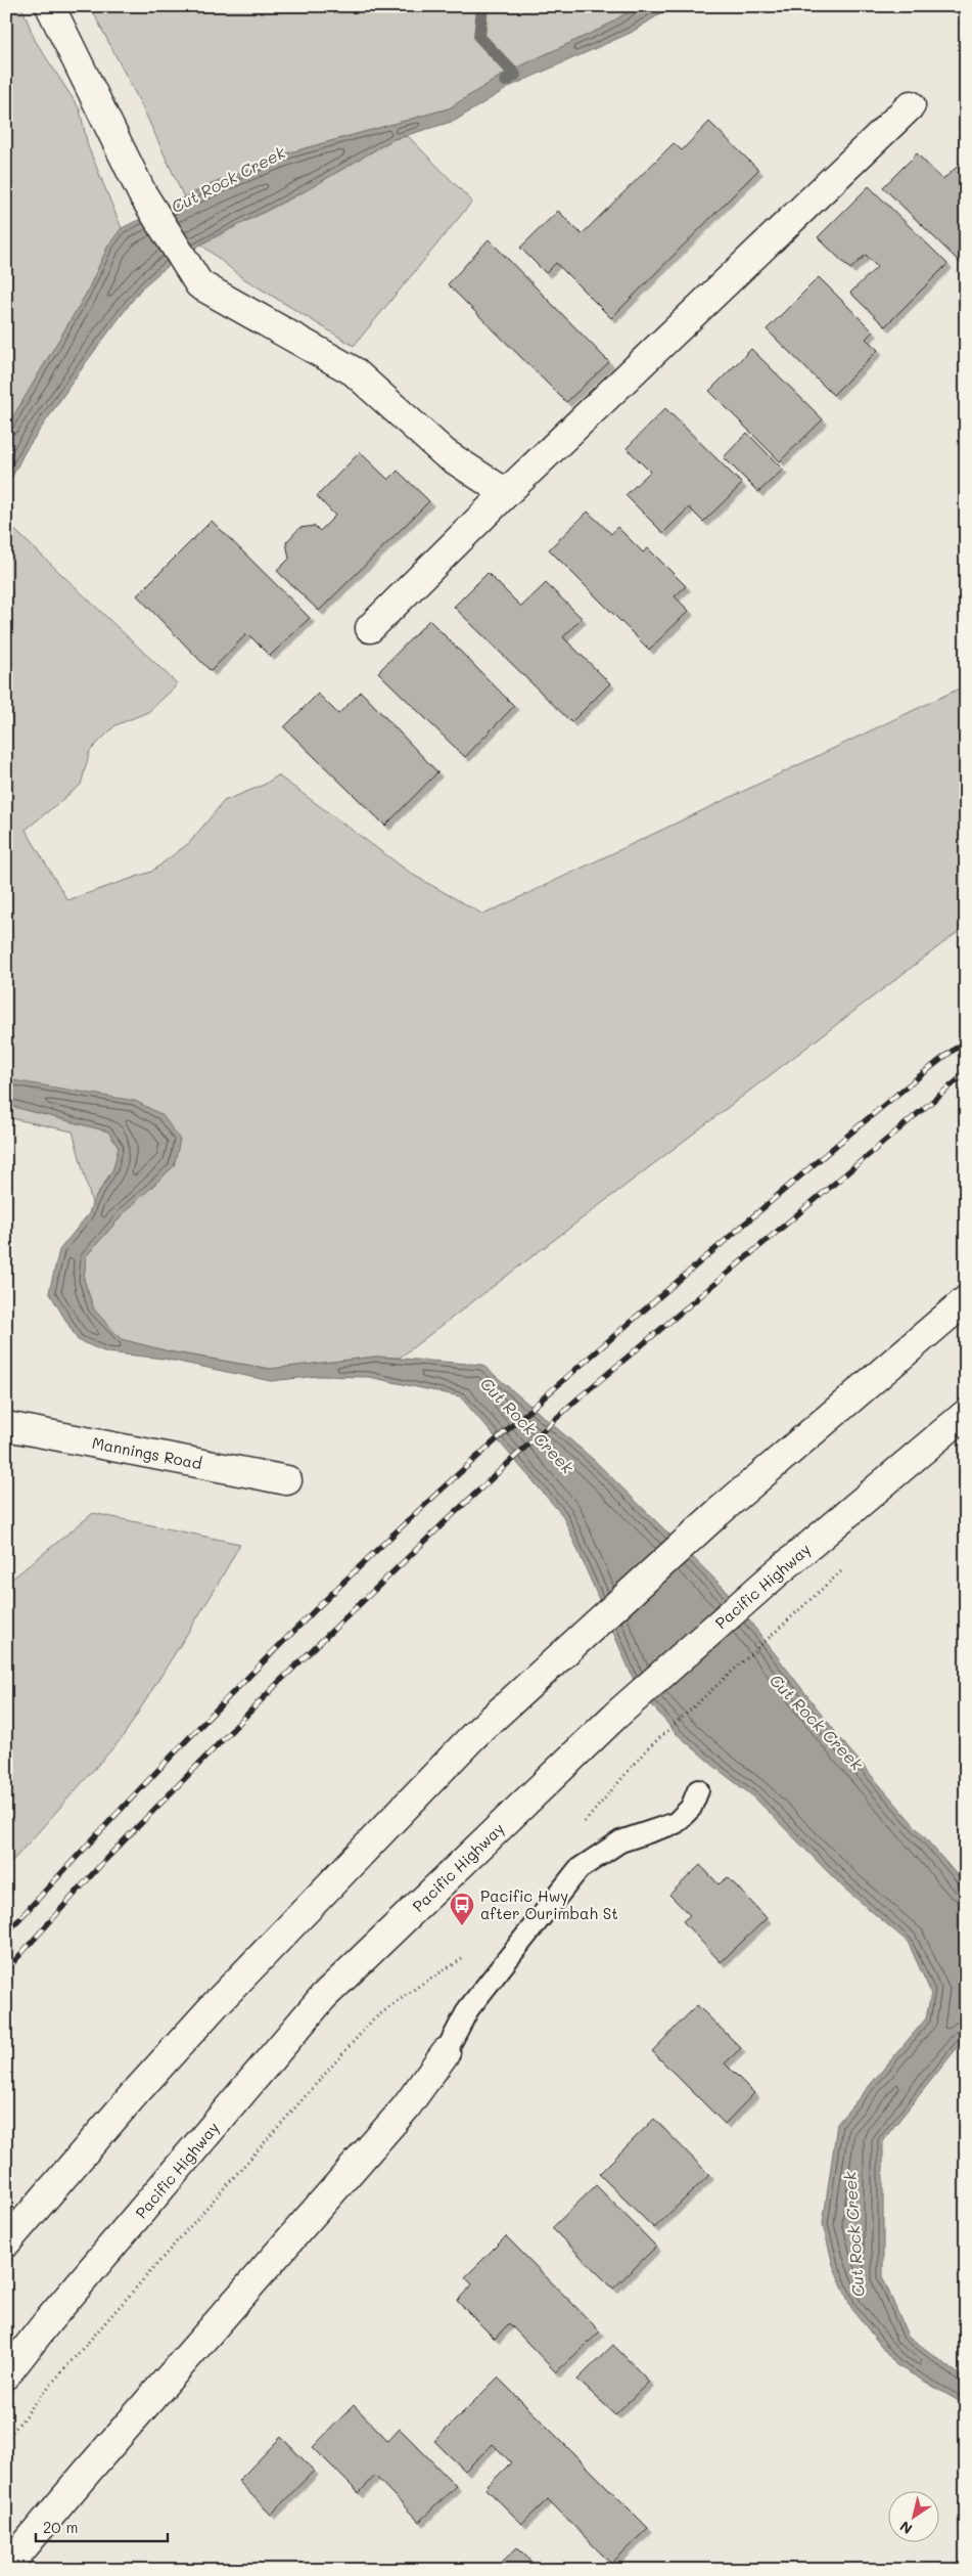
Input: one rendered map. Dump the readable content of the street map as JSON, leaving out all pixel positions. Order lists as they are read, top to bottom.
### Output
{
  "streets": {
    "main road": ["Mannings Road", "Pacific Highway"]
  },
  "water": ["Cut Rock Creek"],
  "places": {
    "bus stop": ["Pacific Hwy after Ourimbah St"]
  },
  "scale_bar": "20 m",
  "north": "bottom left"
}
